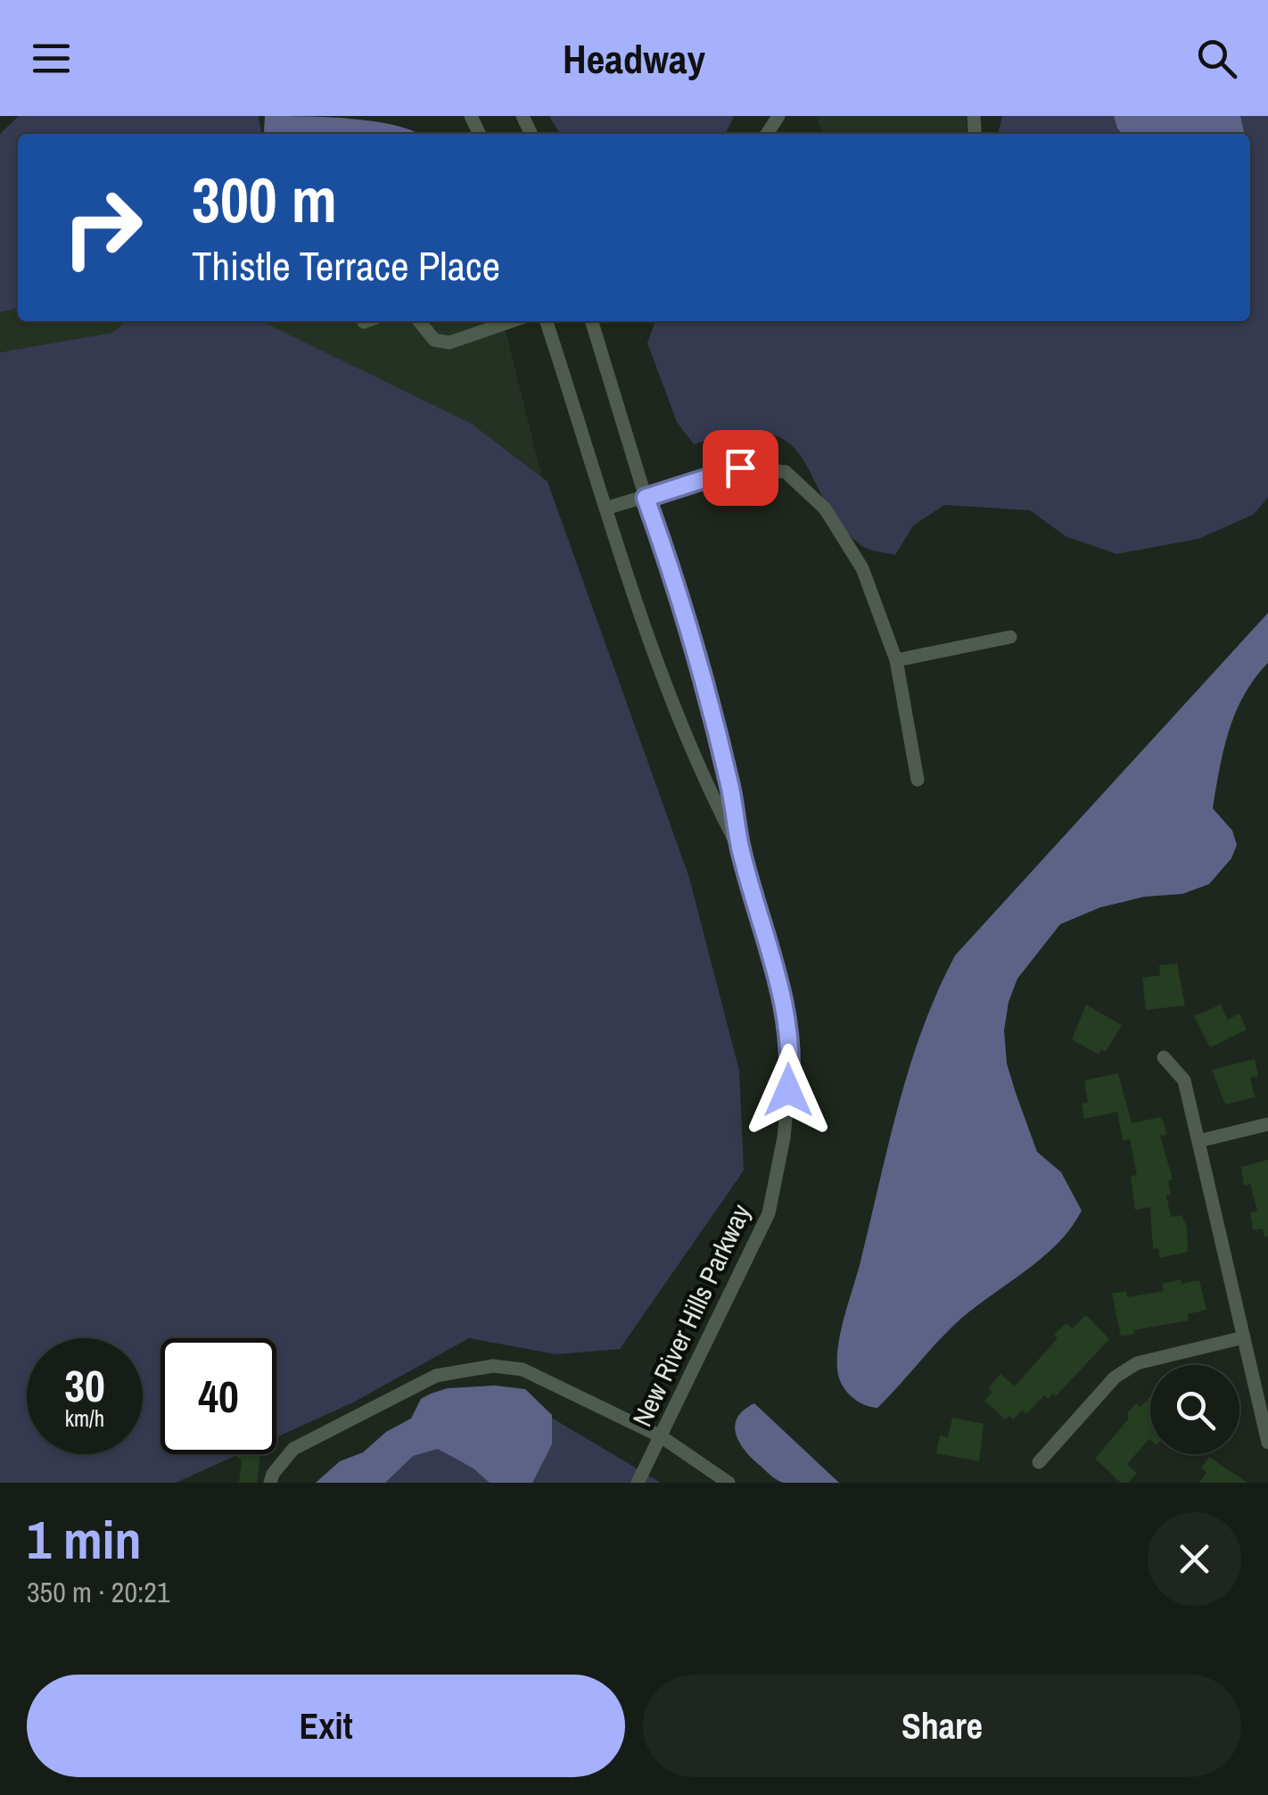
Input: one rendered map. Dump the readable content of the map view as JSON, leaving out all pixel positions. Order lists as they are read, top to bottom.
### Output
{
  "streets": {
    "street": ["New River Hills Parkway"]
  },
  "page": {
    "header": "Headway",
    "turn": ["300 m", "Thistle Terrace Place"],
    "speed": "30 km/h",
    "limit": "40",
    "heading": ["1 min", "350 m · 20:21"],
    "buttons": ["Exit", "Share"]
  }
}
